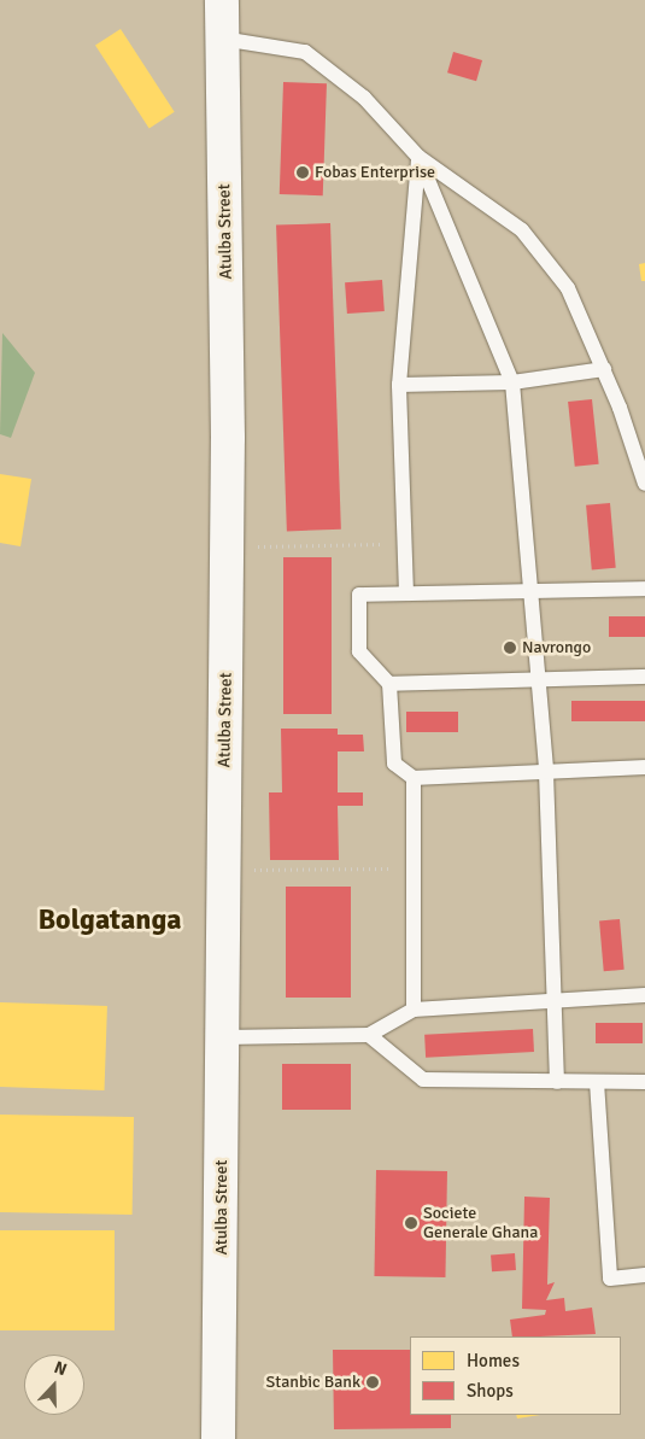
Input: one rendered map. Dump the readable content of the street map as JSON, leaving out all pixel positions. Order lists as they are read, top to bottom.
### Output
{
  "streets": {
    "street": ["Atulba Street"]
  },
  "districts": ["Bolgatanga"],
  "places": [
    "Fobas Enterprise",
    "Navrongo",
    "Societe Generale Ghana",
    "Stanbic Bank"
  ],
  "legend": ["Homes", "Shops"],
  "north": "top"
}
